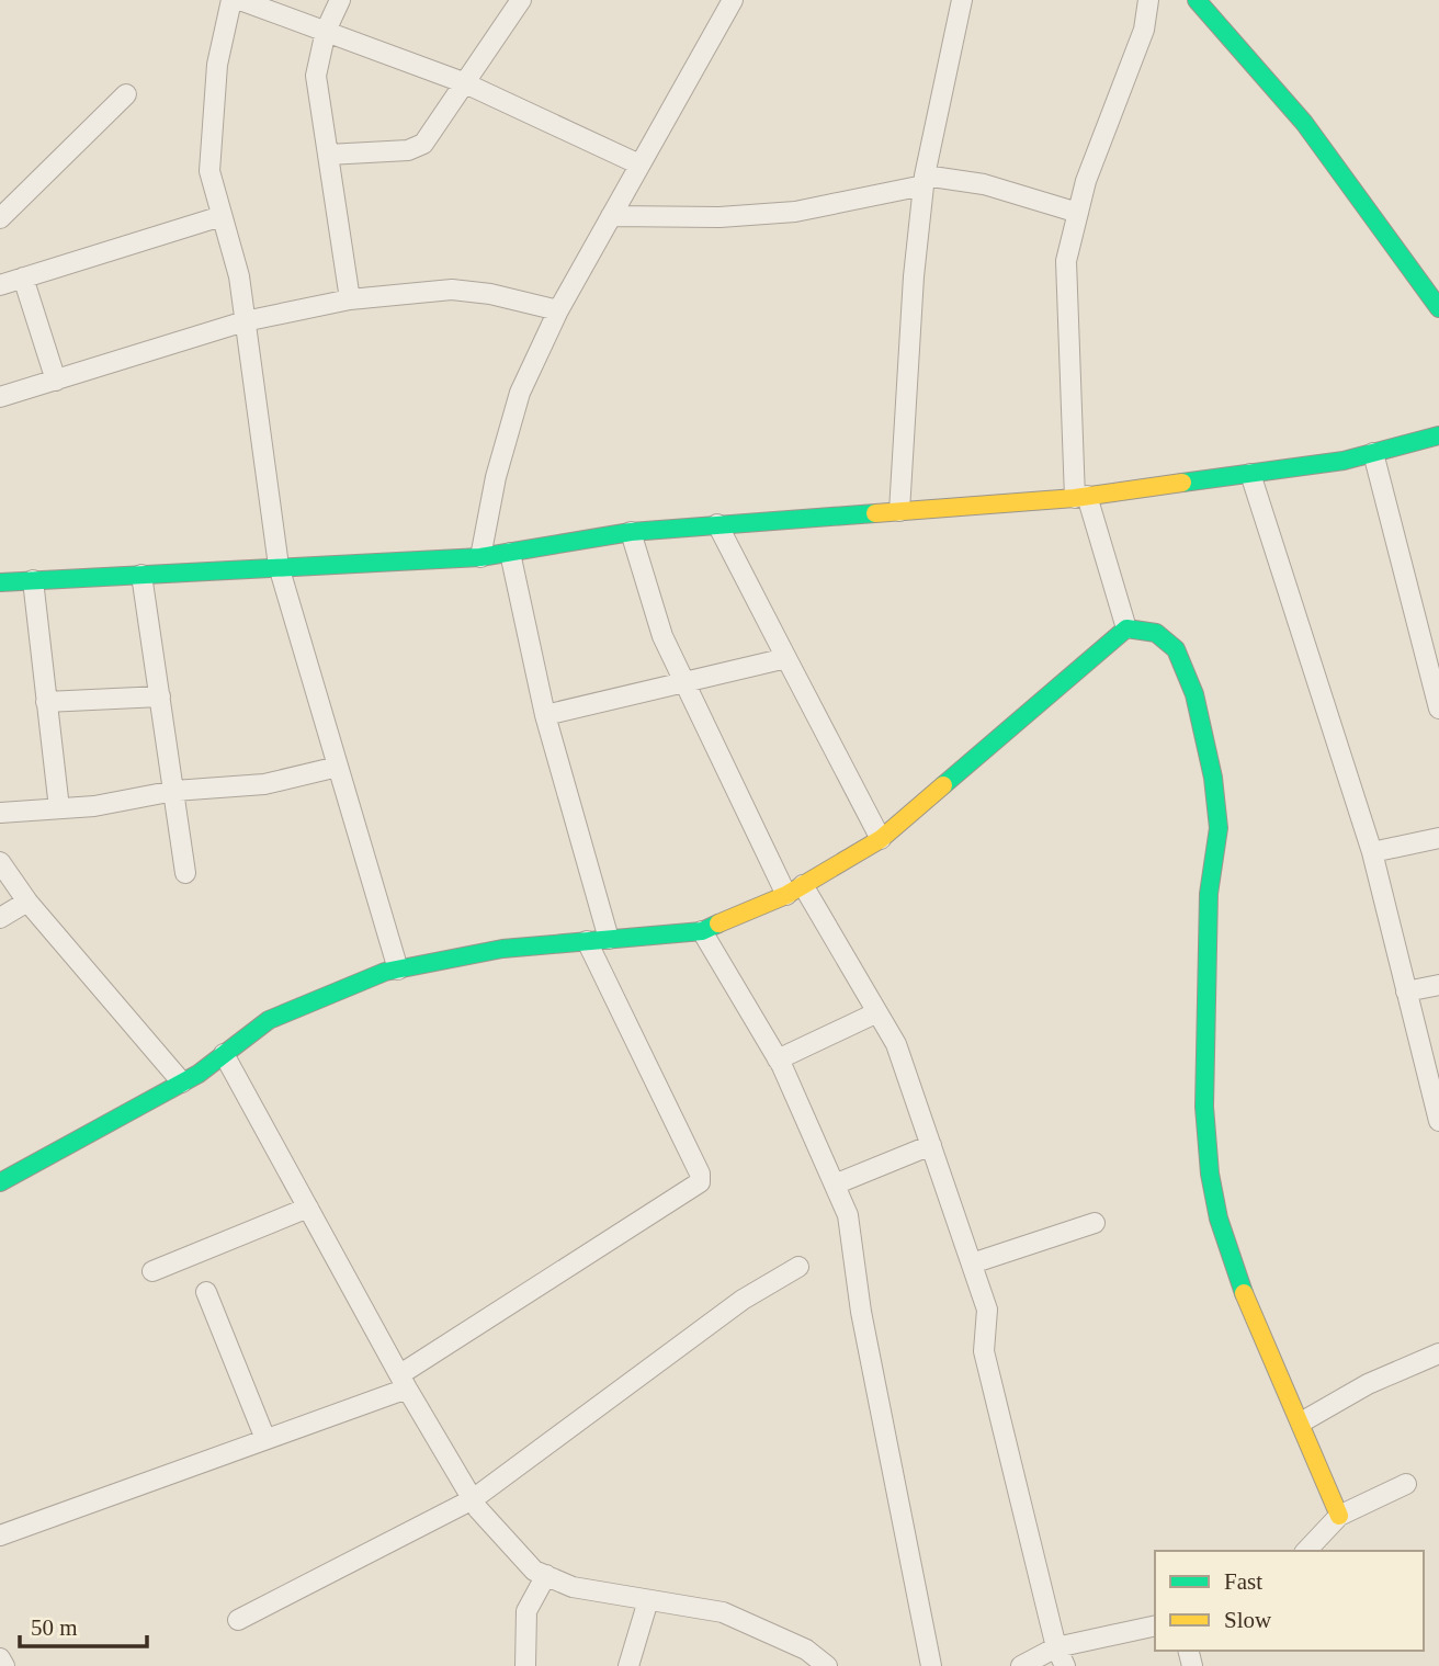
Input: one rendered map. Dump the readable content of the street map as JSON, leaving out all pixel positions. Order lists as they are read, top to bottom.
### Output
{
  "legend": ["Fast", "Slow"],
  "scale_bar": "50 m"
}
